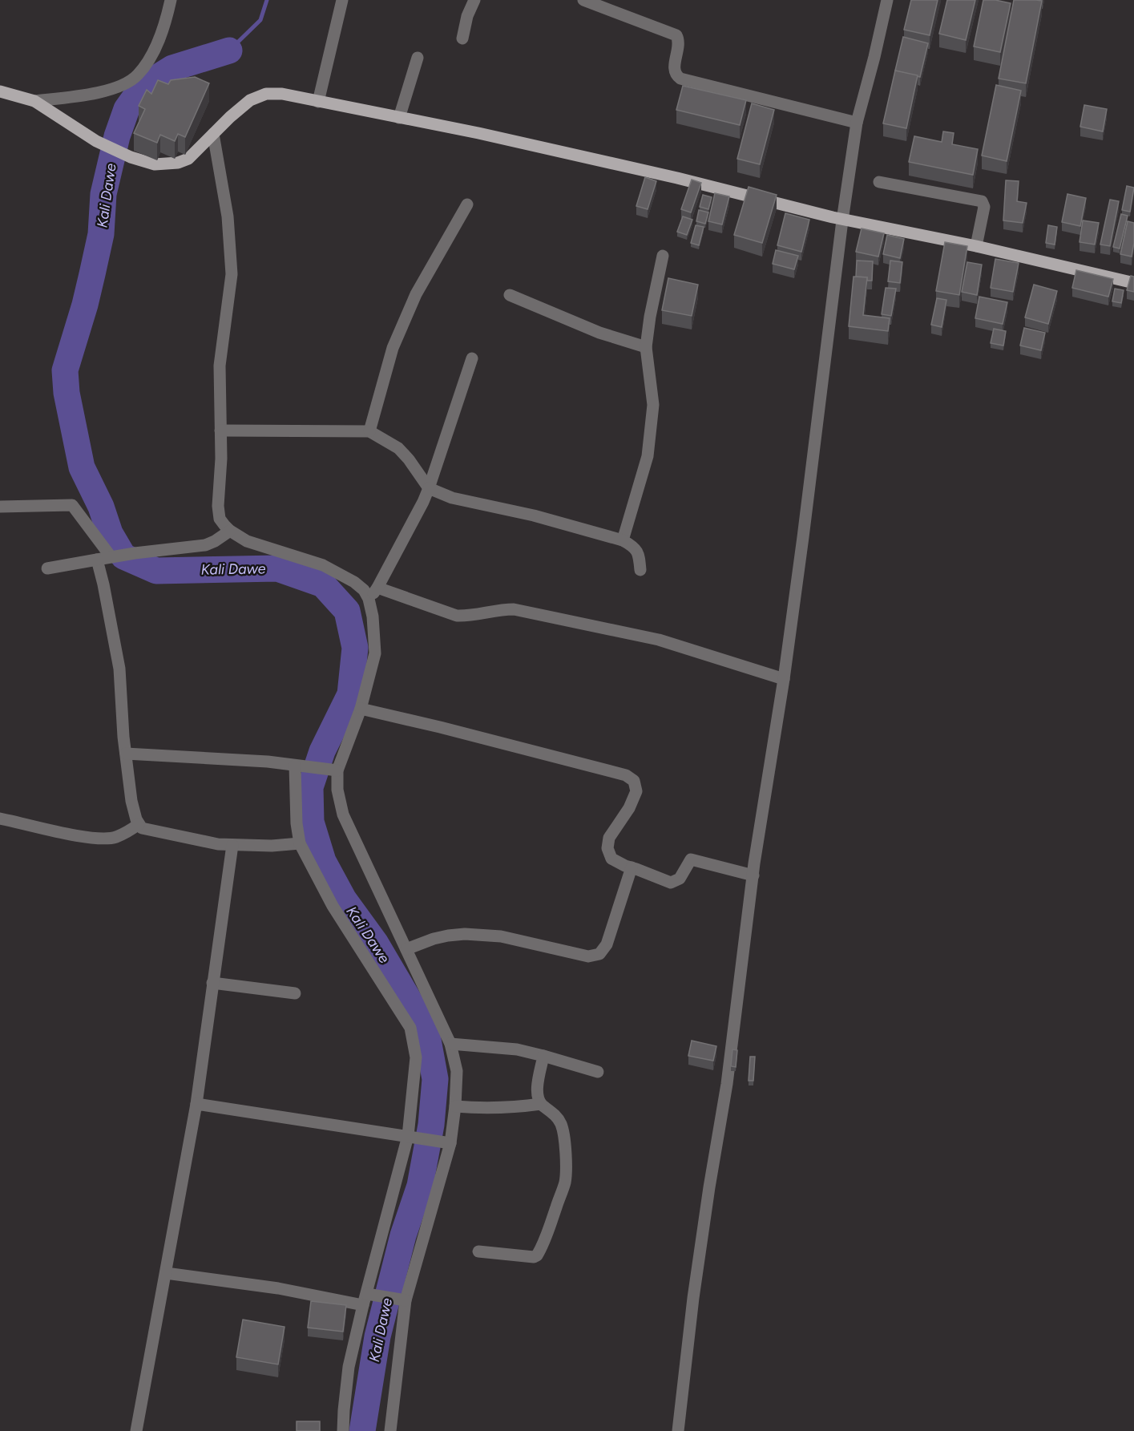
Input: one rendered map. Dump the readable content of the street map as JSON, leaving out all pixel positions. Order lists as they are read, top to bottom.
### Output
{
  "water": ["Kali Dawe"]
}
